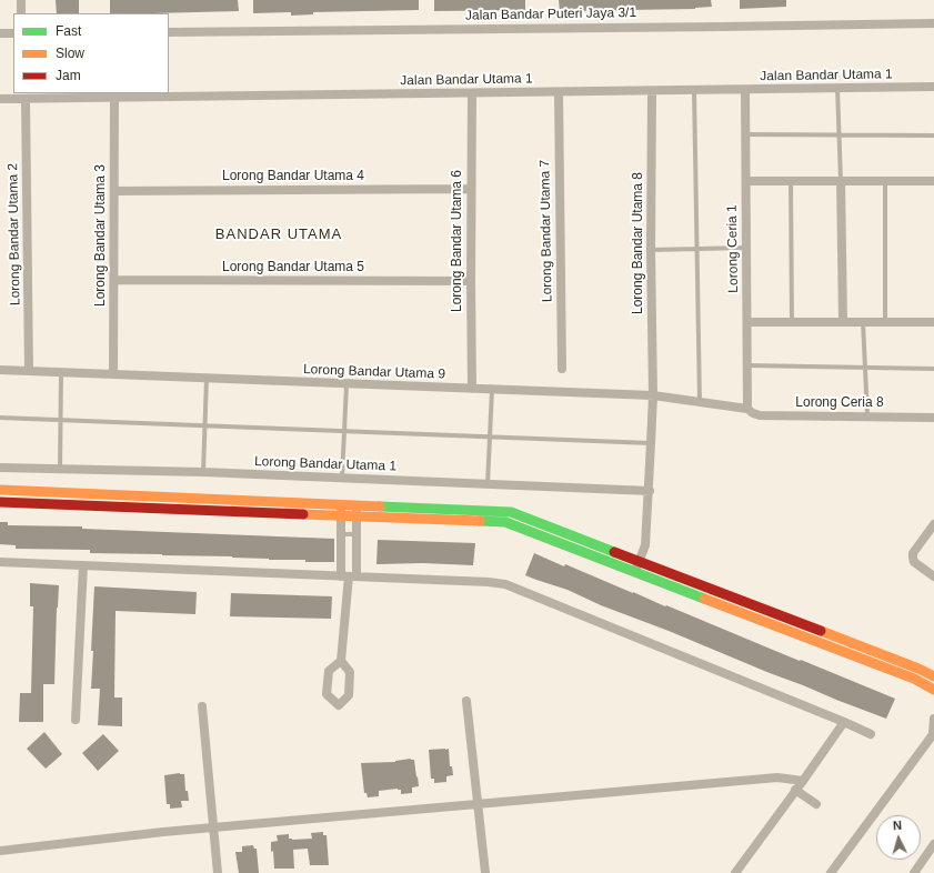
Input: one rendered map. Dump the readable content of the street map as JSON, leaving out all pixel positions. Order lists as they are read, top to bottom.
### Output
{
  "streets": {
    "street": [
      "Jalan Bandar Puteri Jaya 3/1",
      "Jalan Bandar Utama 1",
      "Lorong Bandar Utama 4",
      "Lorong Bandar Utama 7",
      "Lorong Bandar Utama 2",
      "Lorong Bandar Utama 3",
      "Lorong Bandar Utama 6",
      "Lorong Bandar Utama 8",
      "Lorong Ceria 1",
      "Lorong Bandar Utama 5",
      "Lorong Bandar Utama 9",
      "Lorong Ceria 8",
      "Lorong Bandar Utama 1"
    ]
  },
  "crossings": [
    ["Jalan Bandar Utama 1", "Lorong Bandar Utama 7"],
    ["Jalan Bandar Utama 1", "Lorong Bandar Utama 2"],
    ["Jalan Bandar Utama 1", "Lorong Bandar Utama 3"],
    ["Jalan Bandar Utama 1", "Lorong Bandar Utama 6"],
    ["Jalan Bandar Utama 1", "Lorong Bandar Utama 8"],
    ["Jalan Bandar Utama 1", "Lorong Ceria 1"],
    ["Lorong Bandar Utama 4", "Lorong Bandar Utama 3"],
    ["Lorong Bandar Utama 4", "Lorong Bandar Utama 6"],
    ["Lorong Bandar Utama 2", "Lorong Bandar Utama 9"],
    ["Lorong Bandar Utama 3", "Lorong Bandar Utama 5"],
    ["Lorong Bandar Utama 3", "Lorong Bandar Utama 9"],
    ["Lorong Bandar Utama 6", "Lorong Bandar Utama 5"],
    ["Lorong Bandar Utama 6", "Lorong Bandar Utama 9"],
    ["Lorong Bandar Utama 8", "Lorong Bandar Utama 9"],
    ["Lorong Bandar Utama 8", "Lorong Bandar Utama 1"],
    ["Lorong Ceria 1", "Lorong Bandar Utama 9"],
    ["Lorong Ceria 1", "Lorong Ceria 8"],
    ["Lorong Bandar Utama 9", "Lorong Ceria 8"]
  ],
  "districts": ["BANDAR UTAMA"],
  "legend": ["Fast", "Slow", "Jam"],
  "north": "top"
}
